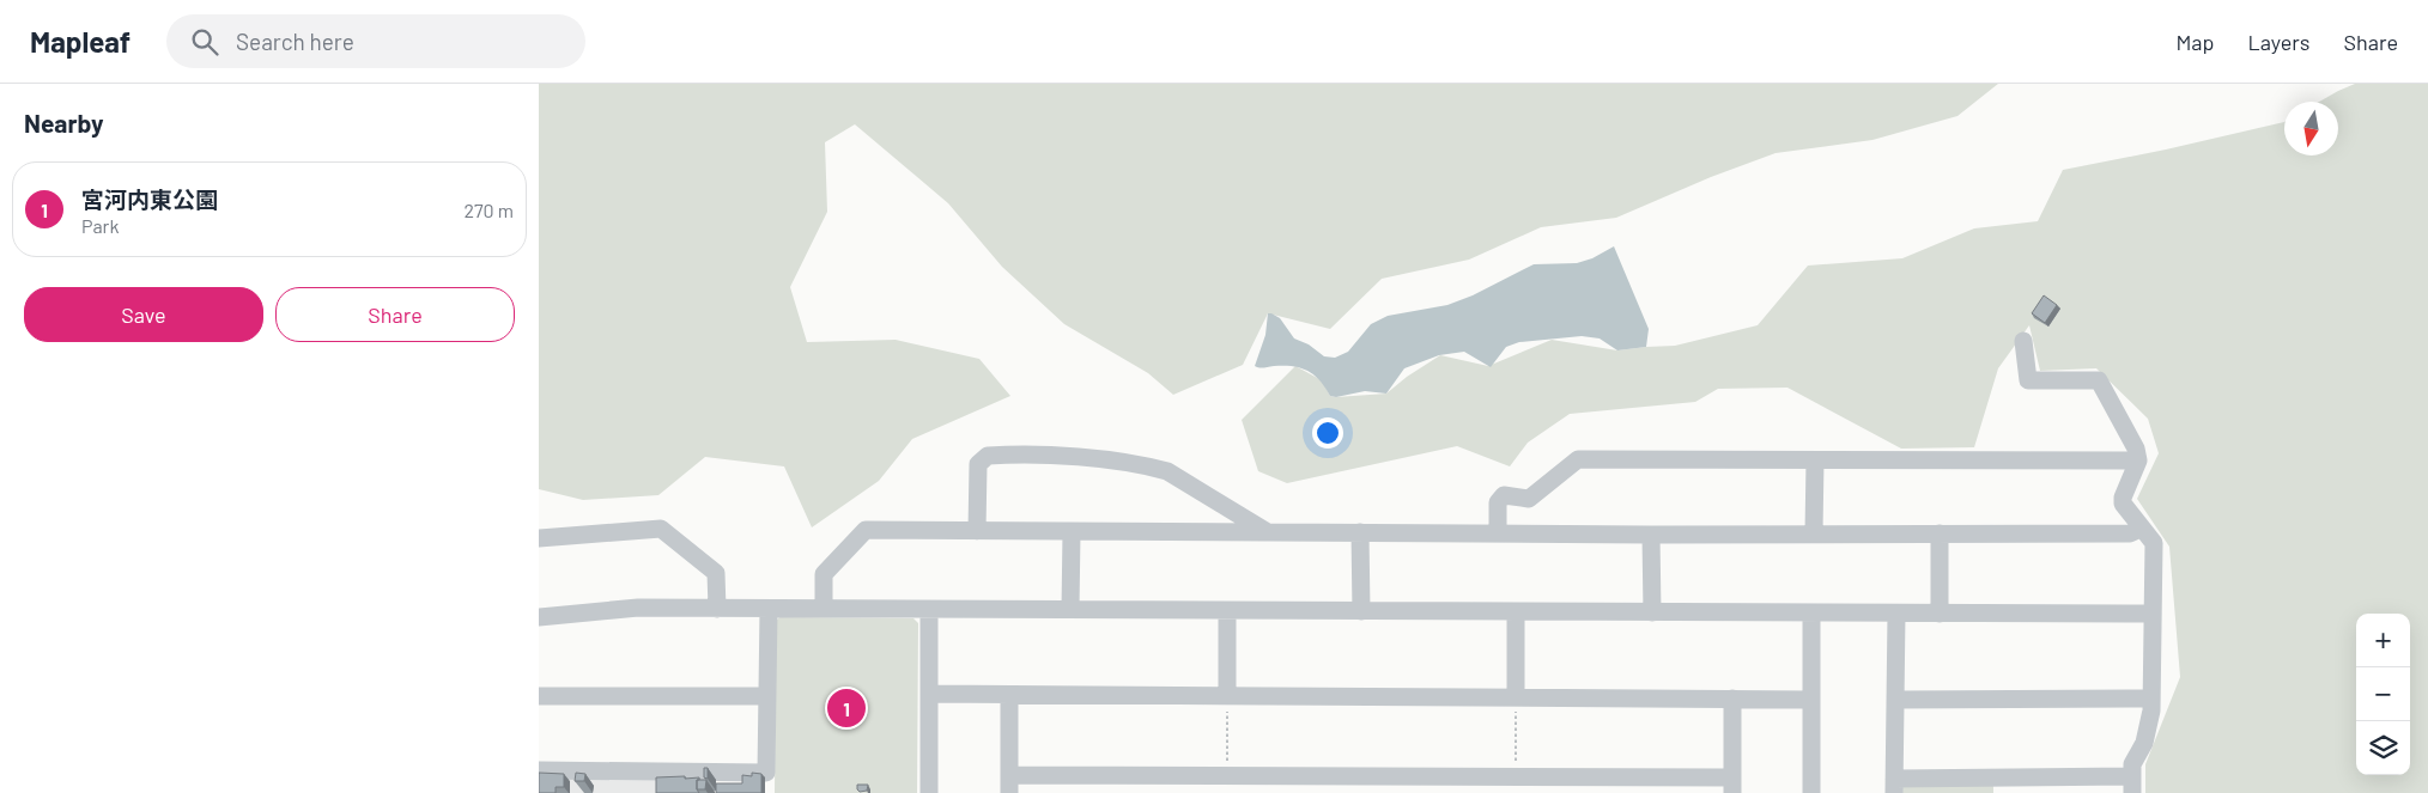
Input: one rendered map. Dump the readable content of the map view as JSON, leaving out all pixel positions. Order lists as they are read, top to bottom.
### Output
{
  "north": "bottom",
  "page": {
    "header": "Mapleaf",
    "search": "Search here",
    "nav": ["Map", "Layers", "Share"],
    "heading": "Nearby",
    "list": [
      {
        "mark": "1",
        "name": "宮河内東公園",
        "note": "Park",
        "value": "270 m"
      }
    ],
    "buttons": ["Save", "Share"],
    "map_buttons": ["+", "−"],
    "pins": "1"
  }
}
